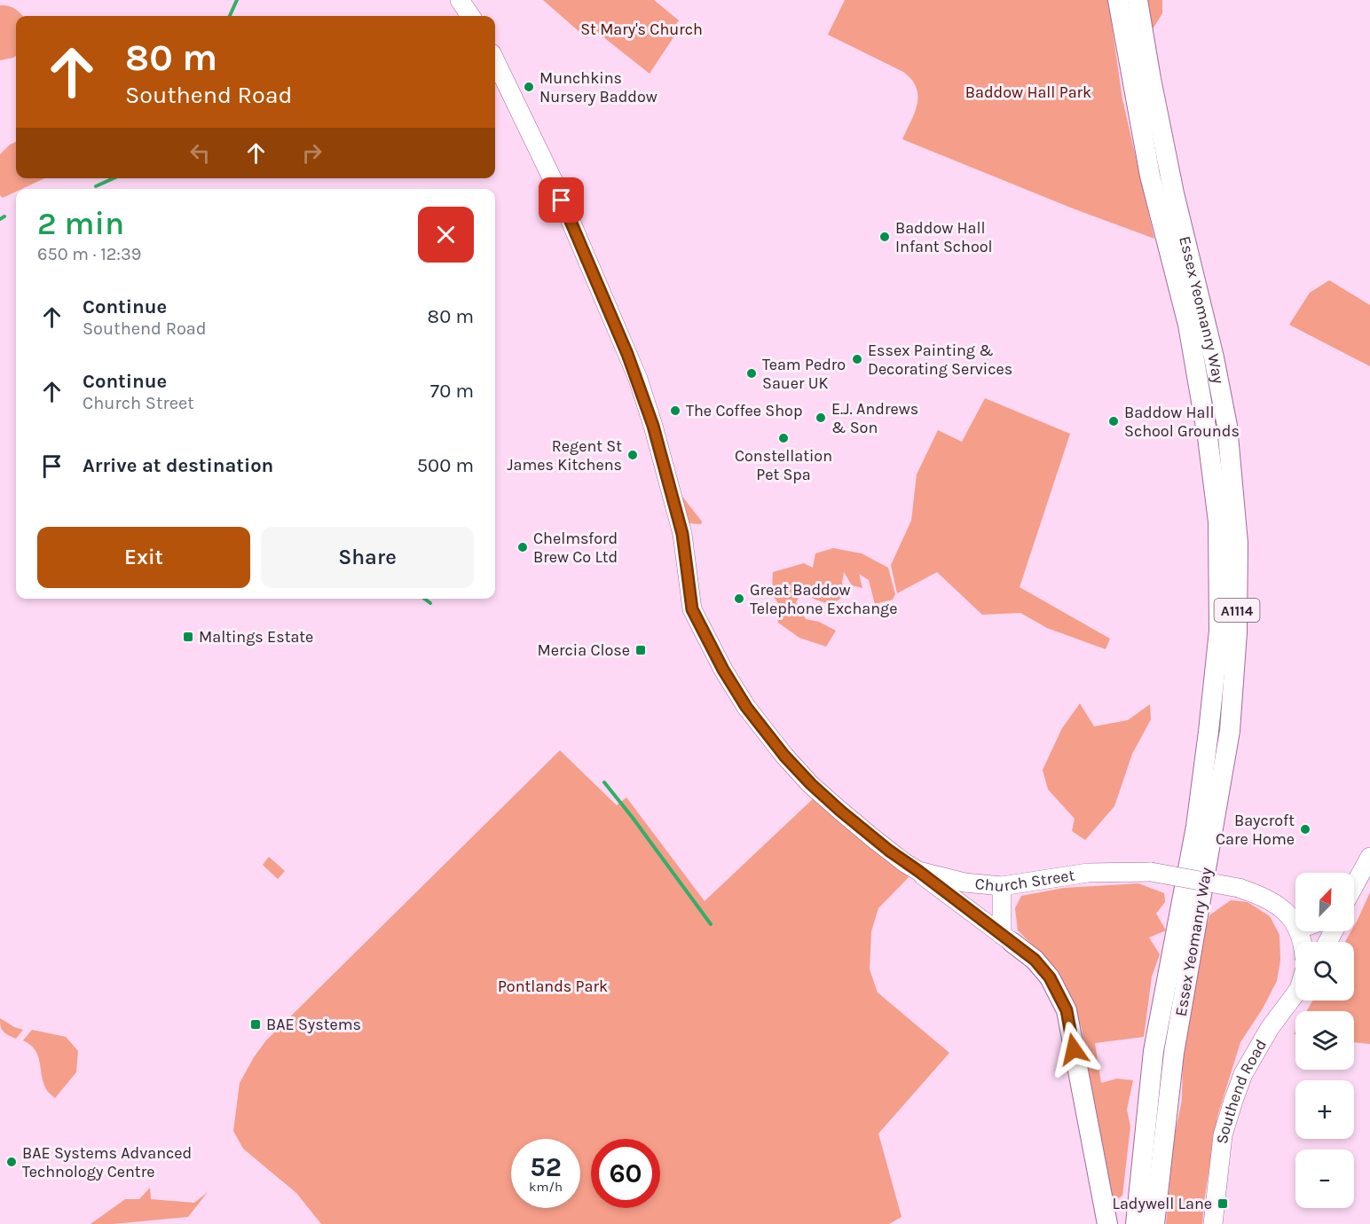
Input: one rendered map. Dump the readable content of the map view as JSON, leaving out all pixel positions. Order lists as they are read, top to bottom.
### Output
{
  "streets": {
    "main road": ["Essex Yeomanry Way", "A1114"],
    "street": ["Church Street", "Southend Road"]
  },
  "parks": ["St Mary's Church", "Baddow Hall Park", "Pontlands Park"],
  "places": {
    "other": [
      "Munchkins Nursery Baddow",
      "Baddow Hall Infant School",
      "Essex Painting & Decorating Services",
      "Team Pedro Sauer UK",
      "The Coffee Shop",
      "E.J. Andrews & Son",
      "Baddow Hall School Grounds",
      "Constellation Pet Spa",
      "Regent St James Kitchens",
      "Chelmsford Brew Co Ltd",
      "Great Baddow Telephone Exchange",
      "Baycroft Care Home",
      "BAE Systems Advanced Technology Centre"
    ],
    "transit": [
      "Maltings Estate",
      "Mercia Close",
      "BAE Systems",
      "Ladywell Lane"
    ]
  },
  "north": "top right",
  "page": {
    "turn": ["80 m", "Southend Road"],
    "heading": ["2 min", "650 m · 12:39"],
    "list": [
      {
        "name": "Continue",
        "note": "Southend Road",
        "value": "80 m"
      },
      {
        "name": "Continue",
        "note": "Church Street",
        "value": "70 m"
      },
      {
        "name": "Arrive at destination",
        "value": "500 m"
      }
    ],
    "buttons": ["Exit", "Share"],
    "map_buttons": ["+", "−"],
    "speed": "52 km/h",
    "limit": "60"
  }
}
